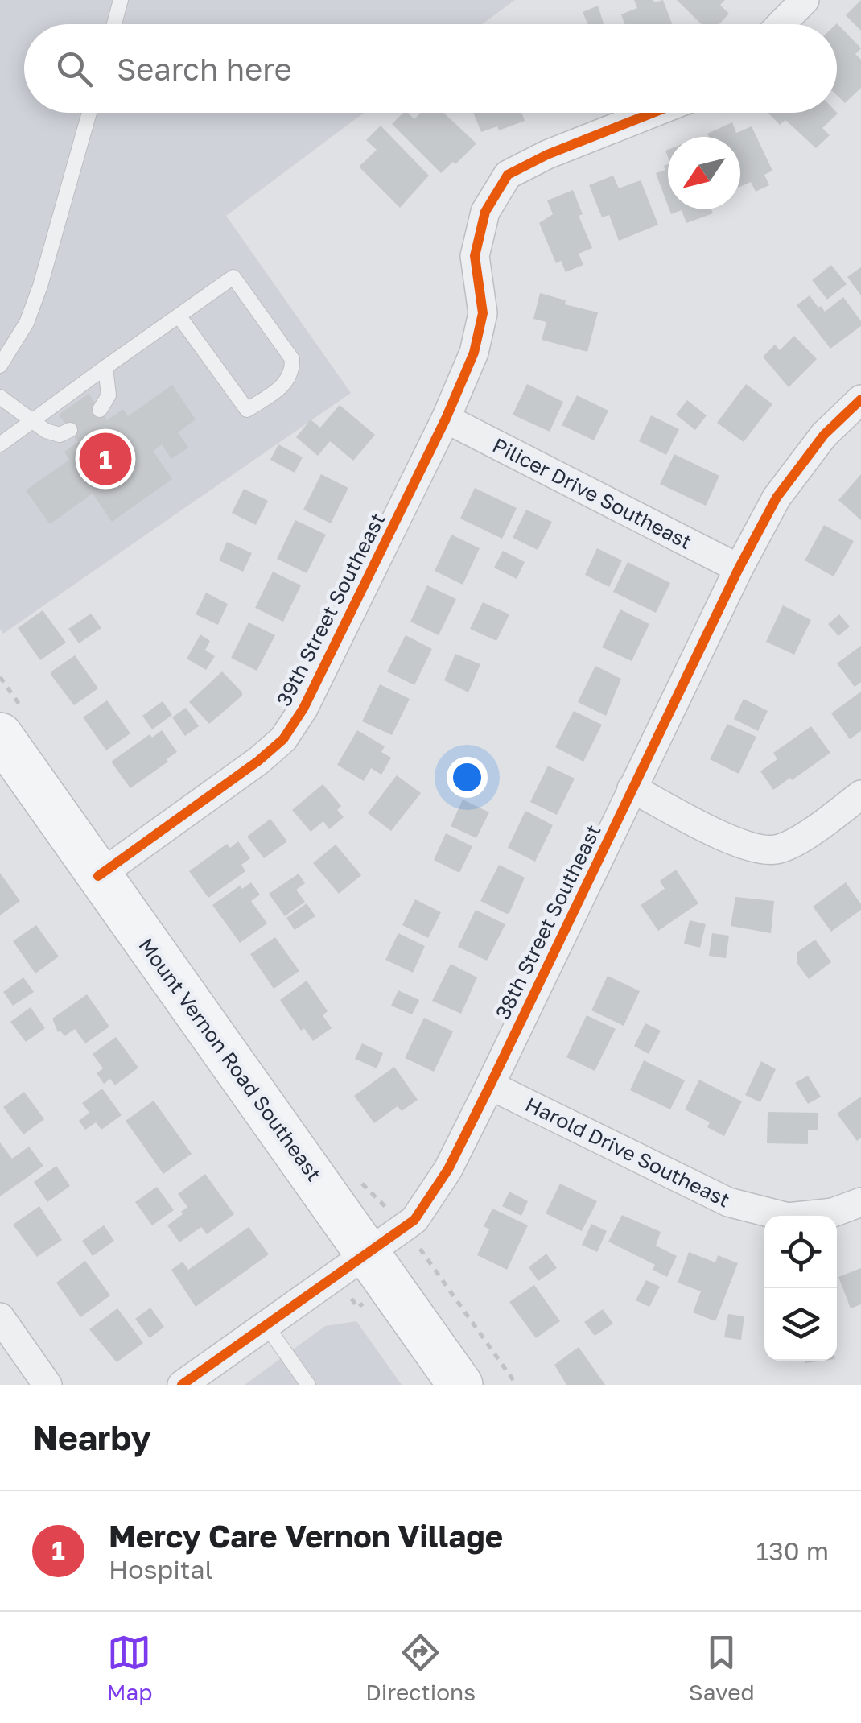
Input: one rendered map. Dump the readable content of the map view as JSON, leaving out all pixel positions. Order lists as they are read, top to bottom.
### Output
{
  "streets": {
    "main road": ["Mount Vernon Road Southeast"],
    "street": [
      "Pilicer Drive Southeast",
      "39th Street Southeast",
      "38th Street Southeast",
      "Harold Drive Southeast"
    ]
  },
  "crossings": [
    ["Pilicer Drive Southeast", "39th Street Southeast"],
    ["Pilicer Drive Southeast", "38th Street Southeast"],
    ["39th Street Southeast", "Mount Vernon Road Southeast"],
    ["38th Street Southeast", "Mount Vernon Road Southeast"],
    ["38th Street Southeast", "Harold Drive Southeast"]
  ],
  "north": "bottom left",
  "page": {
    "search": "Search here",
    "pins": "1",
    "heading": "Nearby",
    "list": [
      {
        "mark": "1",
        "name": "Mercy Care Vernon Village",
        "note": "Hospital",
        "value": "130 m"
      }
    ],
    "nav": ["Map", "Directions", "Saved"]
  }
}
